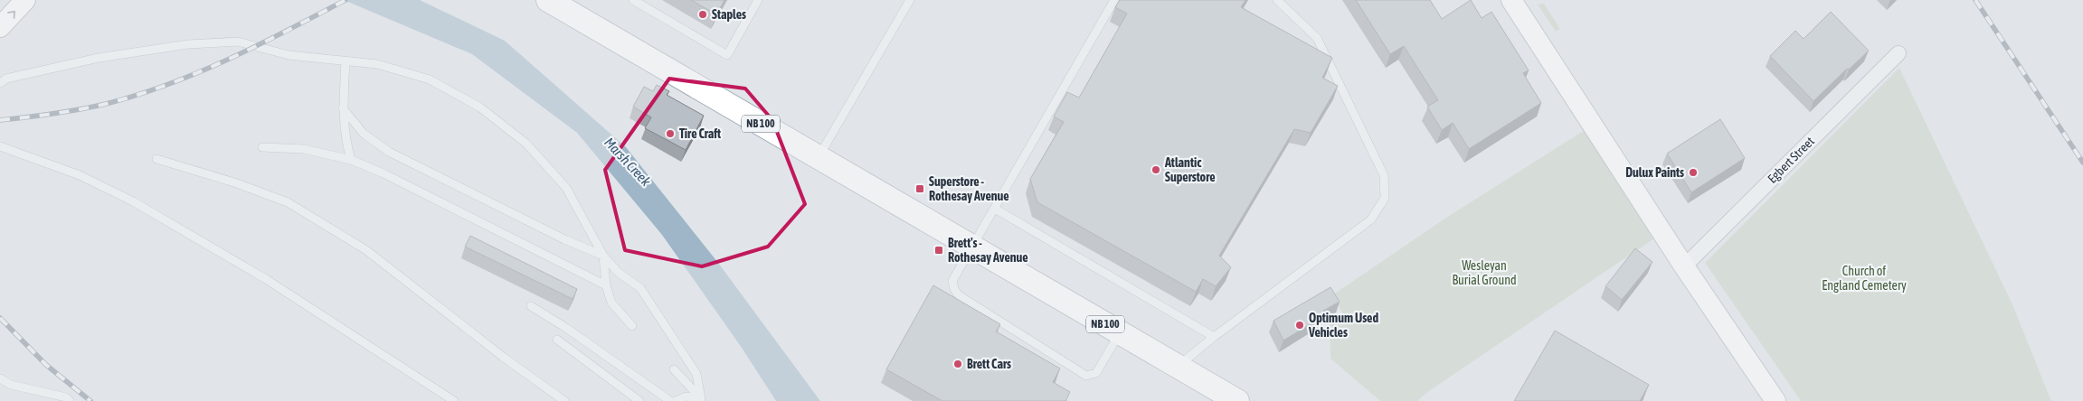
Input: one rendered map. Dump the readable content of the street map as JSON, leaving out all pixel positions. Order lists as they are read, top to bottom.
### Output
{
  "streets": {
    "main road": ["NB 100"],
    "street": ["Egbert Street"]
  },
  "water": ["Marsh Creek"],
  "parks": ["Wesleyan Burial Ground", "Church of England Cemetery"],
  "places": {
    "other": [
      "Staples",
      "Tire Craft",
      "Atlantic Superstore",
      "Dulux Paints",
      "Optimum Used Vehicles",
      "Brett Cars"
    ],
    "transit": ["Superstore - Rothesay Avenue", "Brett's - Rothesay Avenue"]
  }
}
